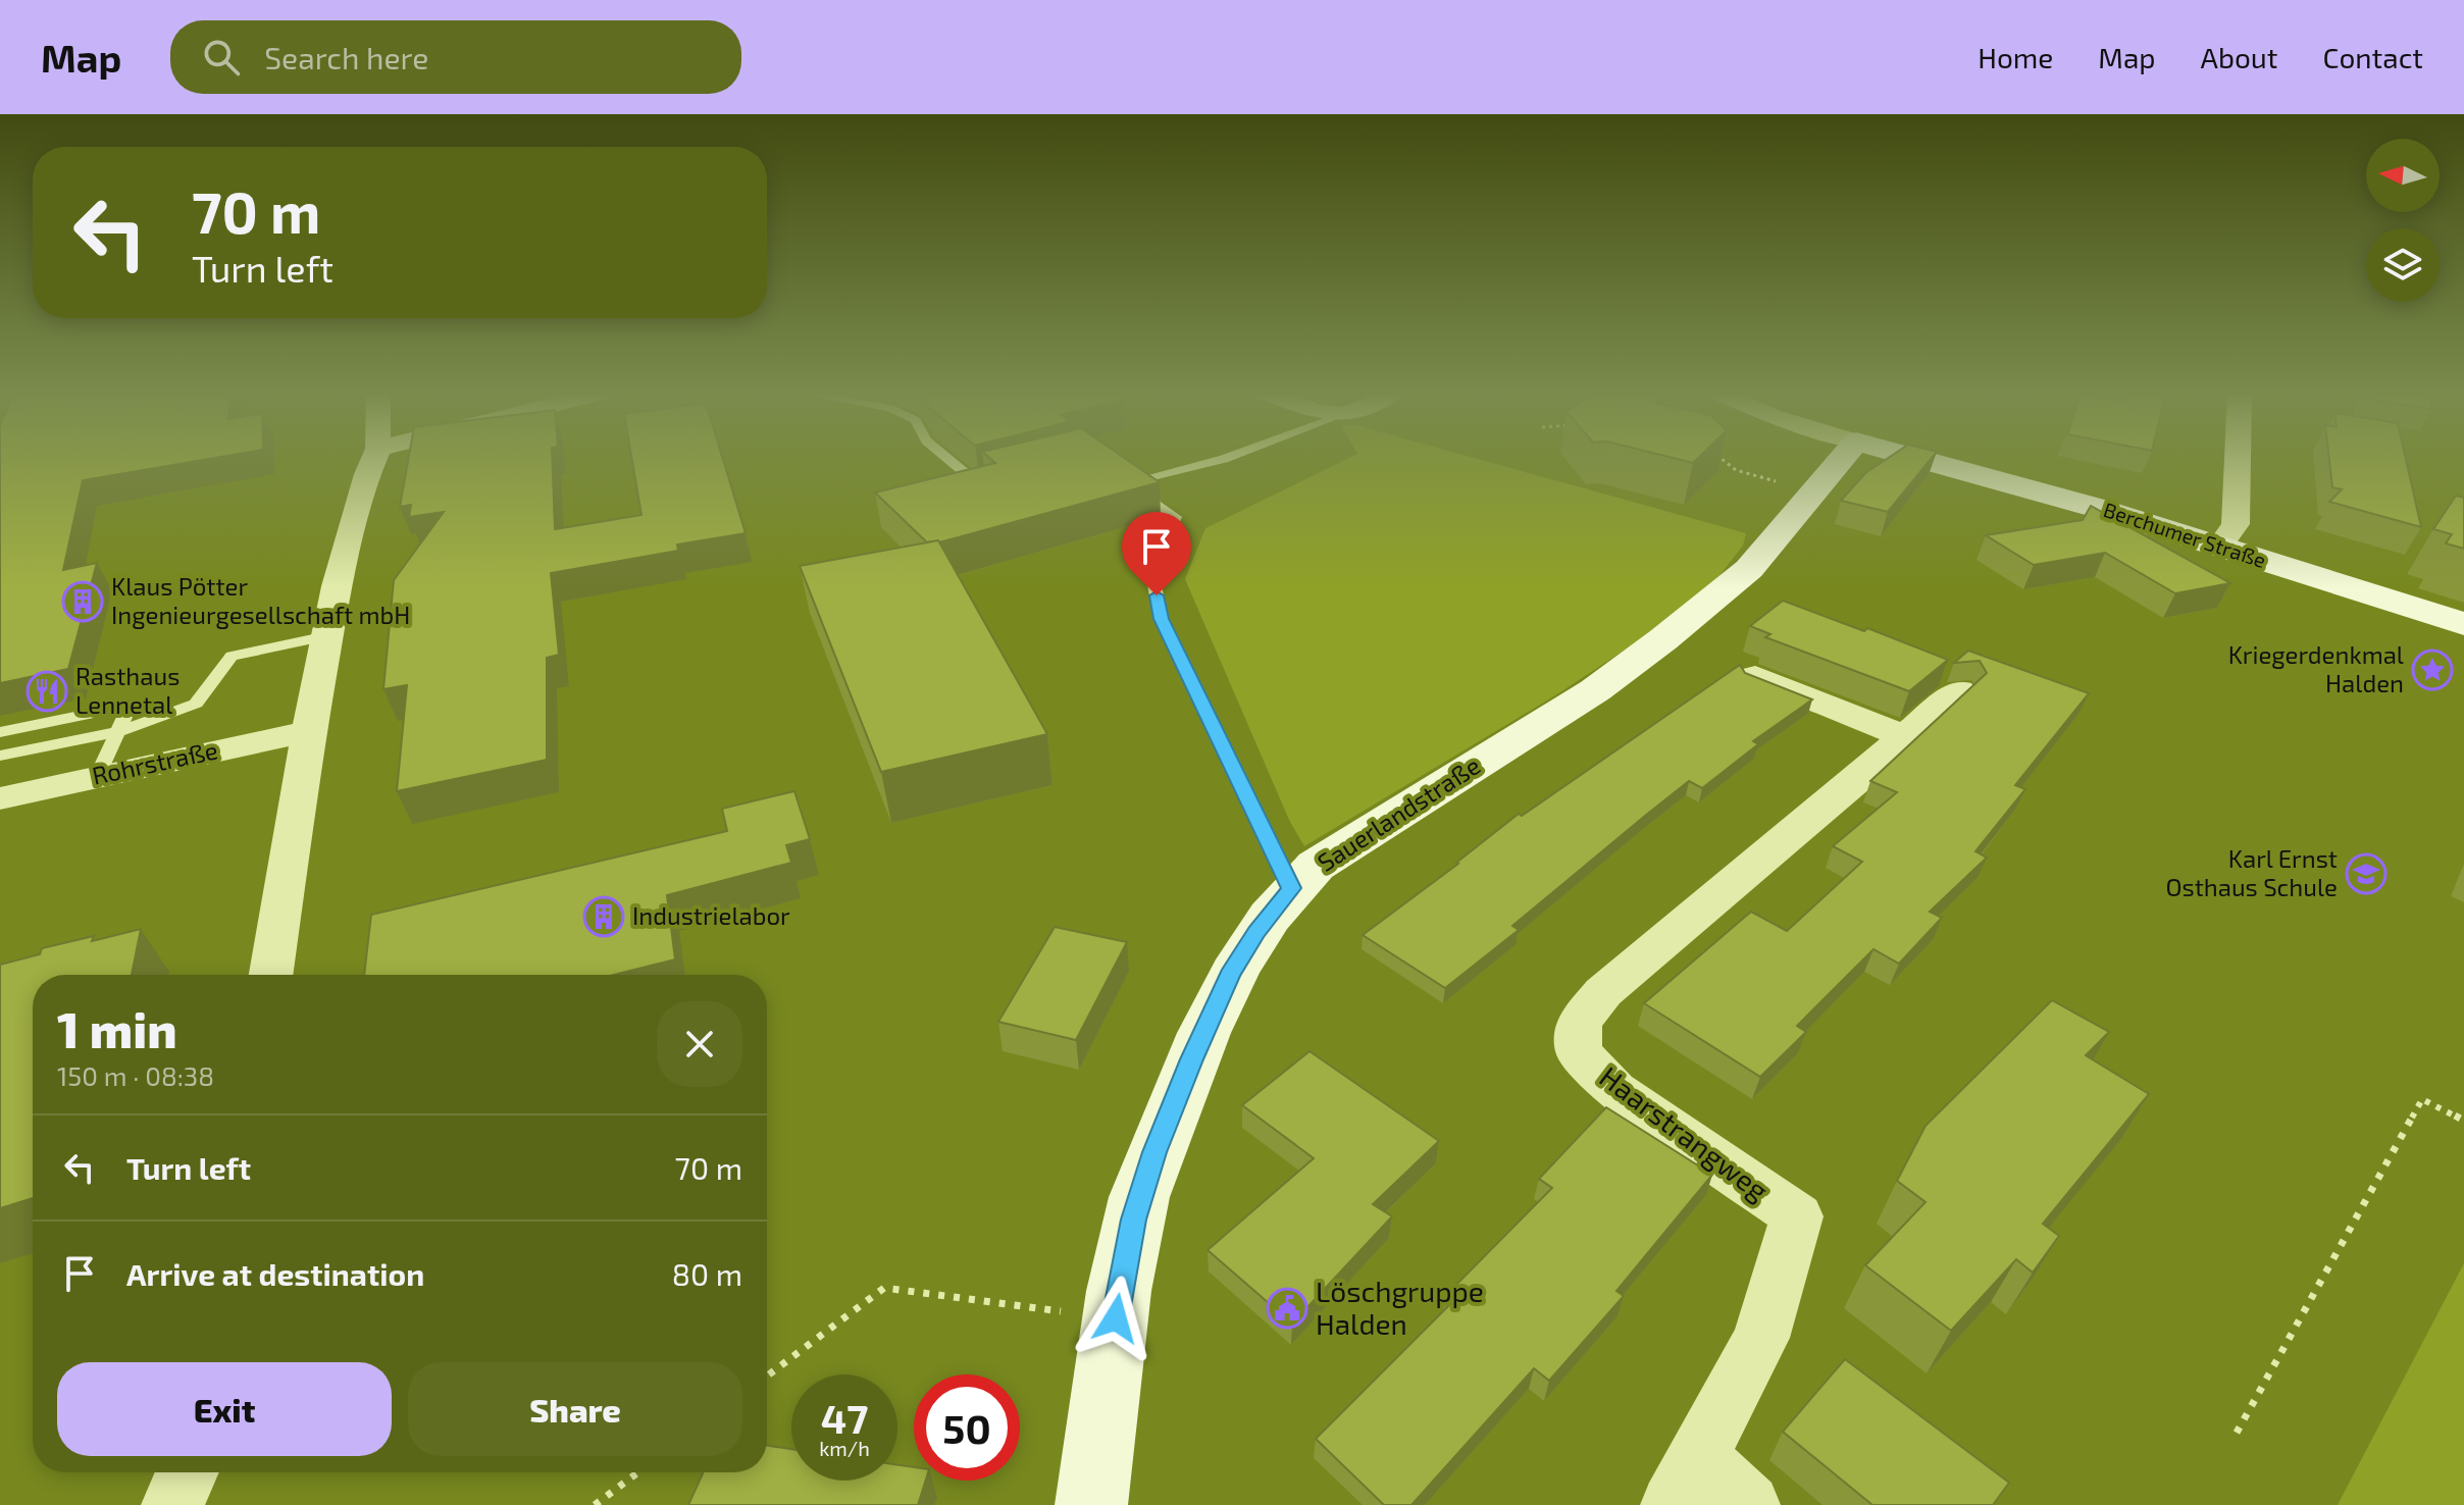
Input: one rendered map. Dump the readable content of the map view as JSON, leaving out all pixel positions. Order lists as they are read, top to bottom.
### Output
{
  "streets": {
    "main road": ["Berchumer Straße", "Sauerlandstraße"],
    "street": ["Rohrstraße", "Haarstrangweg"]
  },
  "places": {
    "building": ["Klaus Pötter Ingenieurgesellschaft mbH", "Industrielabor"],
    "place": ["Kriegerdenkmal Halden"],
    "restaurant": ["Rasthaus Lennetal"],
    "school or university": ["Karl Ernst Osthaus Schule"],
    "public building": ["Löschgruppe Halden"]
  },
  "north": "left",
  "page": {
    "header": "Map",
    "search": "Search here",
    "nav": [
      "Home",
      "Map",
      "About",
      "Contact"
    ],
    "turn": ["70 m", "Turn left"],
    "heading": ["1 min", "150 m · 08:38"],
    "list": [
      {
        "name": "Turn left",
        "value": "70 m"
      },
      {
        "name": "Arrive at destination",
        "value": "80 m"
      }
    ],
    "buttons": ["Exit", "Share"],
    "speed": "47 km/h",
    "limit": "50"
  }
}
